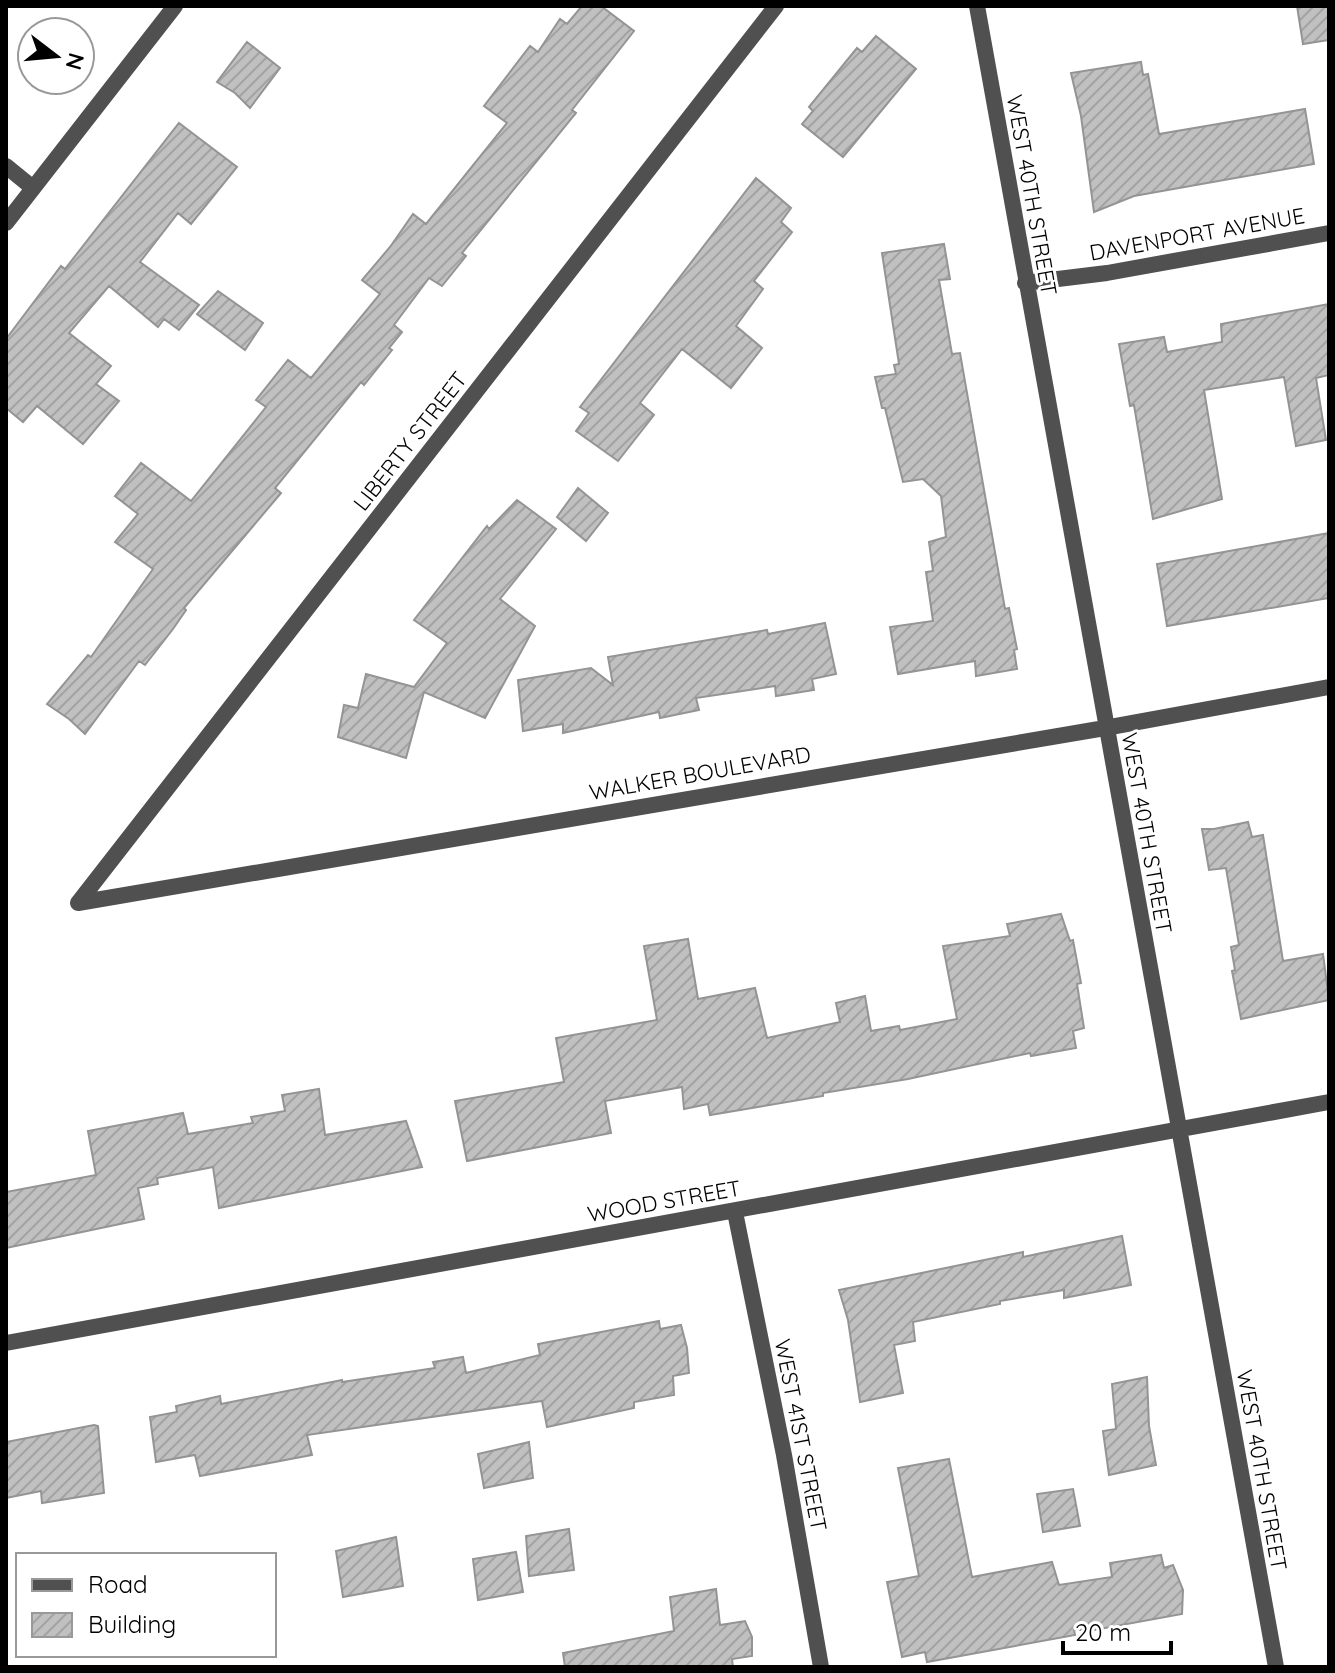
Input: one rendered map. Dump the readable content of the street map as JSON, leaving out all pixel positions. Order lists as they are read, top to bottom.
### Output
{
  "streets": {
    "street": [
      "WEST 40TH STREET",
      "DAVENPORT AVENUE",
      "LIBERTY STREET",
      "WALKER BOULEVARD",
      "WOOD STREET",
      "WEST 41ST STREET"
    ]
  },
  "crossings": [
    ["WEST 40TH STREET", "DAVENPORT AVENUE"],
    ["WEST 40TH STREET", "WALKER BOULEVARD"],
    ["WEST 40TH STREET", "WOOD STREET"],
    ["LIBERTY STREET", "WALKER BOULEVARD"],
    ["WOOD STREET", "WEST 41ST STREET"]
  ],
  "legend": ["Road", "Building"],
  "scale_bar": "20 m",
  "north": "right"
}
